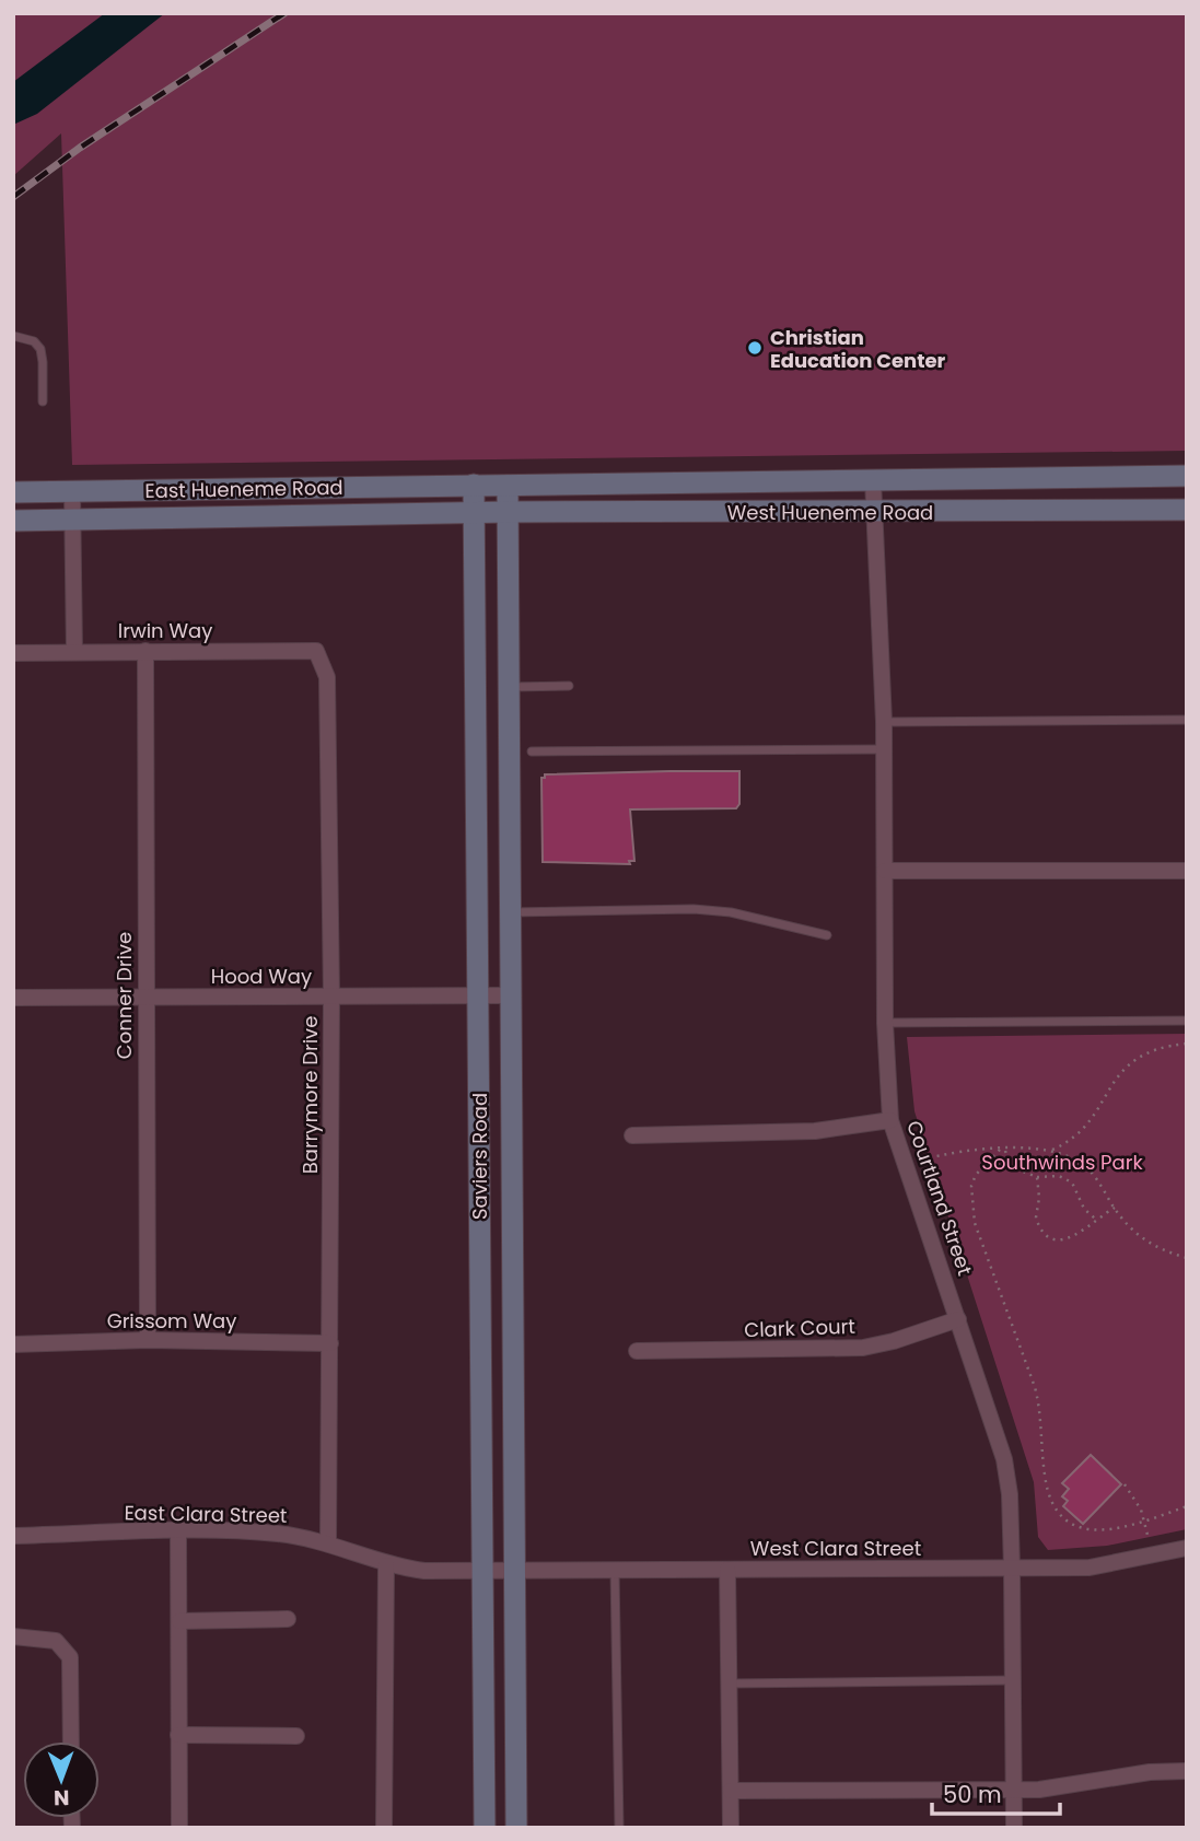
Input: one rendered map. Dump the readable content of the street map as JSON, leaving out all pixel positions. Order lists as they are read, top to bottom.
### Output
{
  "streets": {
    "main road": ["East Hueneme Road", "West Hueneme Road", "Saviers Road"],
    "street": [
      "Irwin Way",
      "Hood Way",
      "Conner Drive",
      "Barrymore Drive",
      "Courtland Street",
      "Grissom Way",
      "Clark Court",
      "East Clara Street",
      "West Clara Street"
    ]
  },
  "crossings": [
    ["East Hueneme Road", "West Hueneme Road"],
    ["East Hueneme Road", "Saviers Road"],
    ["West Hueneme Road", "Saviers Road"],
    ["West Hueneme Road", "Courtland Street"],
    ["Irwin Way", "Conner Drive"],
    ["Irwin Way", "Barrymore Drive"],
    ["Hood Way", "Conner Drive"],
    ["Hood Way", "Barrymore Drive"],
    ["Hood Way", "Saviers Road"],
    ["Conner Drive", "Grissom Way"],
    ["Barrymore Drive", "Grissom Way"],
    ["Barrymore Drive", "East Clara Street"],
    ["Saviers Road", "East Clara Street"],
    ["Saviers Road", "West Clara Street"],
    ["Courtland Street", "Clark Court"],
    ["Courtland Street", "West Clara Street"],
    ["East Clara Street", "West Clara Street"]
  ],
  "parks": ["Southwinds Park"],
  "places": ["Christian Education Center"],
  "scale_bar": "50 m",
  "north": "bottom"
}
